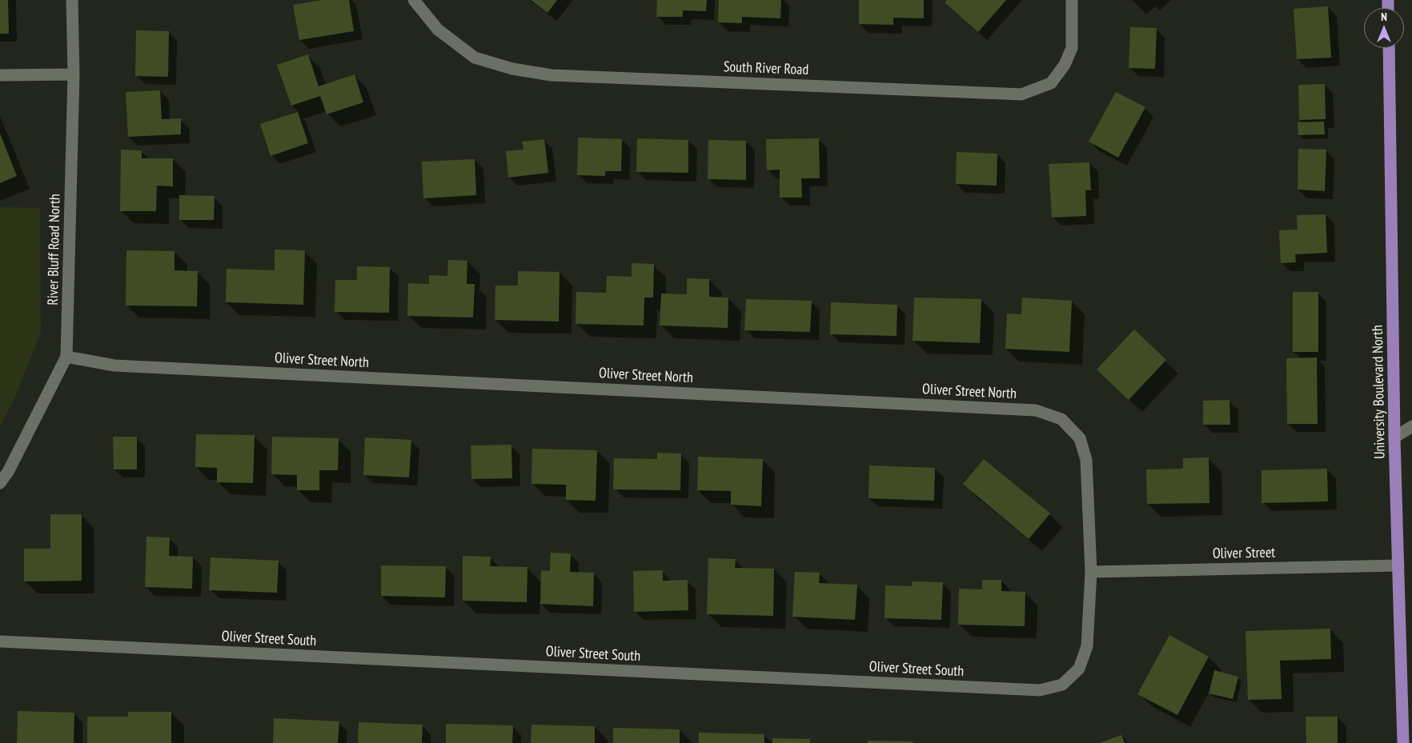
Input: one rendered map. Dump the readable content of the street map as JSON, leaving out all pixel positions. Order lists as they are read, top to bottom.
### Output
{
  "streets": {
    "main road": ["University Boulevard North"],
    "street": [
      "South River Road",
      "River Bluff Road North",
      "Oliver Street North",
      "Oliver Street",
      "Oliver Street South"
    ]
  },
  "crossings": [
    ["River Bluff Road North", "Oliver Street North"],
    ["Oliver Street North", "Oliver Street"],
    ["Oliver Street North", "Oliver Street South"],
    ["University Boulevard North", "Oliver Street"],
    ["Oliver Street", "Oliver Street South"]
  ],
  "north": "top"
}
